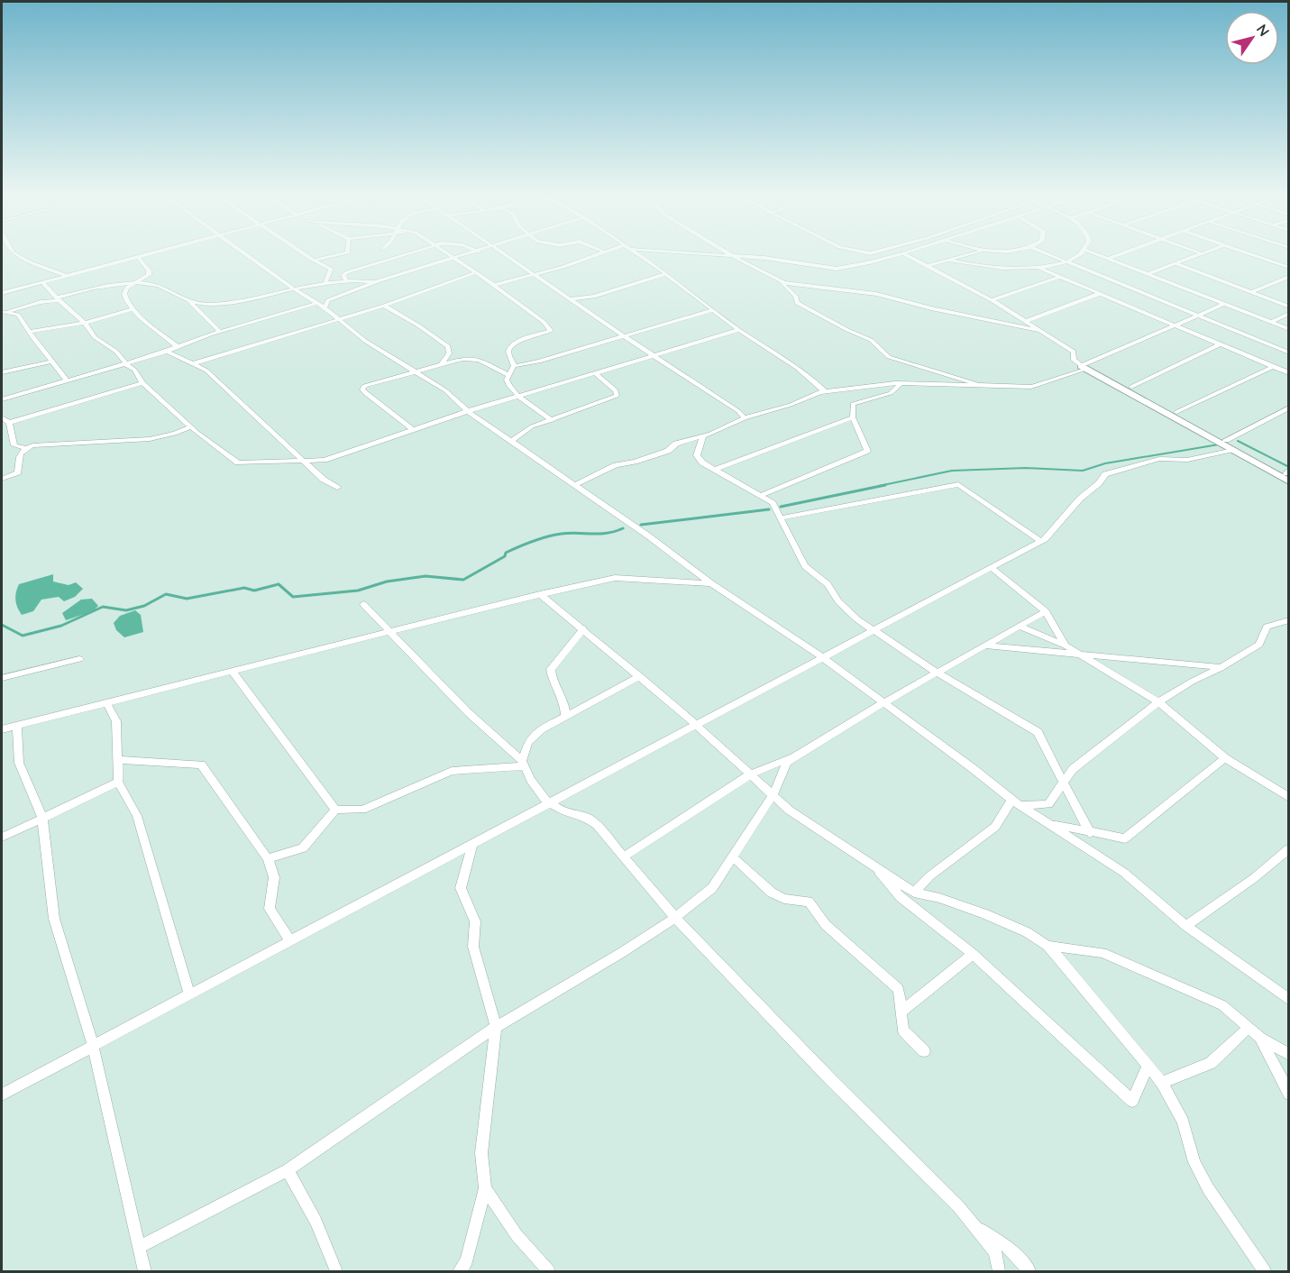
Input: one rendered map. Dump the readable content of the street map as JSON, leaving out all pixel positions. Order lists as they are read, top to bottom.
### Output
{
  "north": "top right"
}
